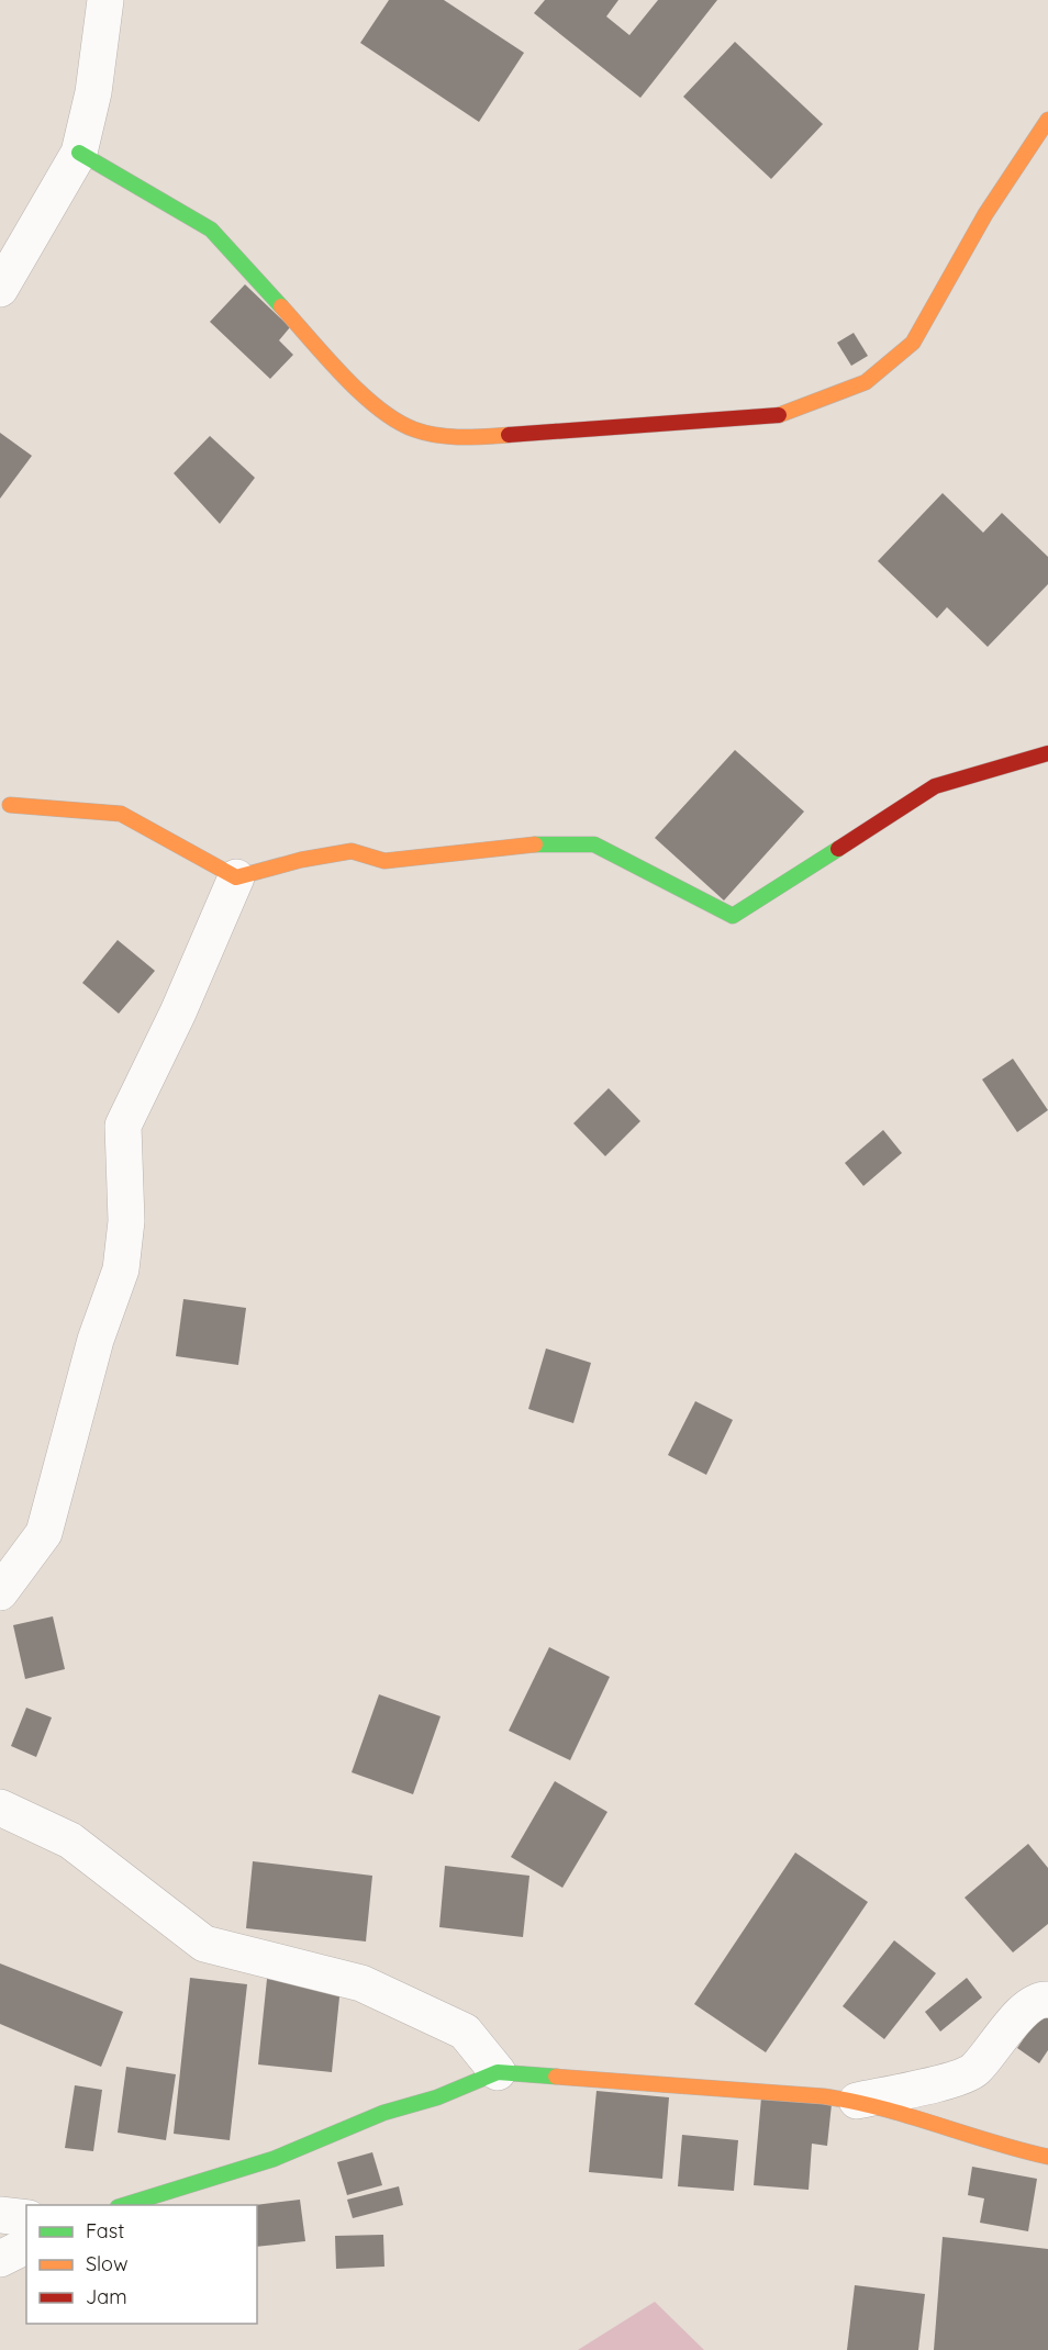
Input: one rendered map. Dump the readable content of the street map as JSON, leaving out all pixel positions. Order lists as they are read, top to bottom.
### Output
{
  "legend": ["Fast", "Slow", "Jam"]
}
